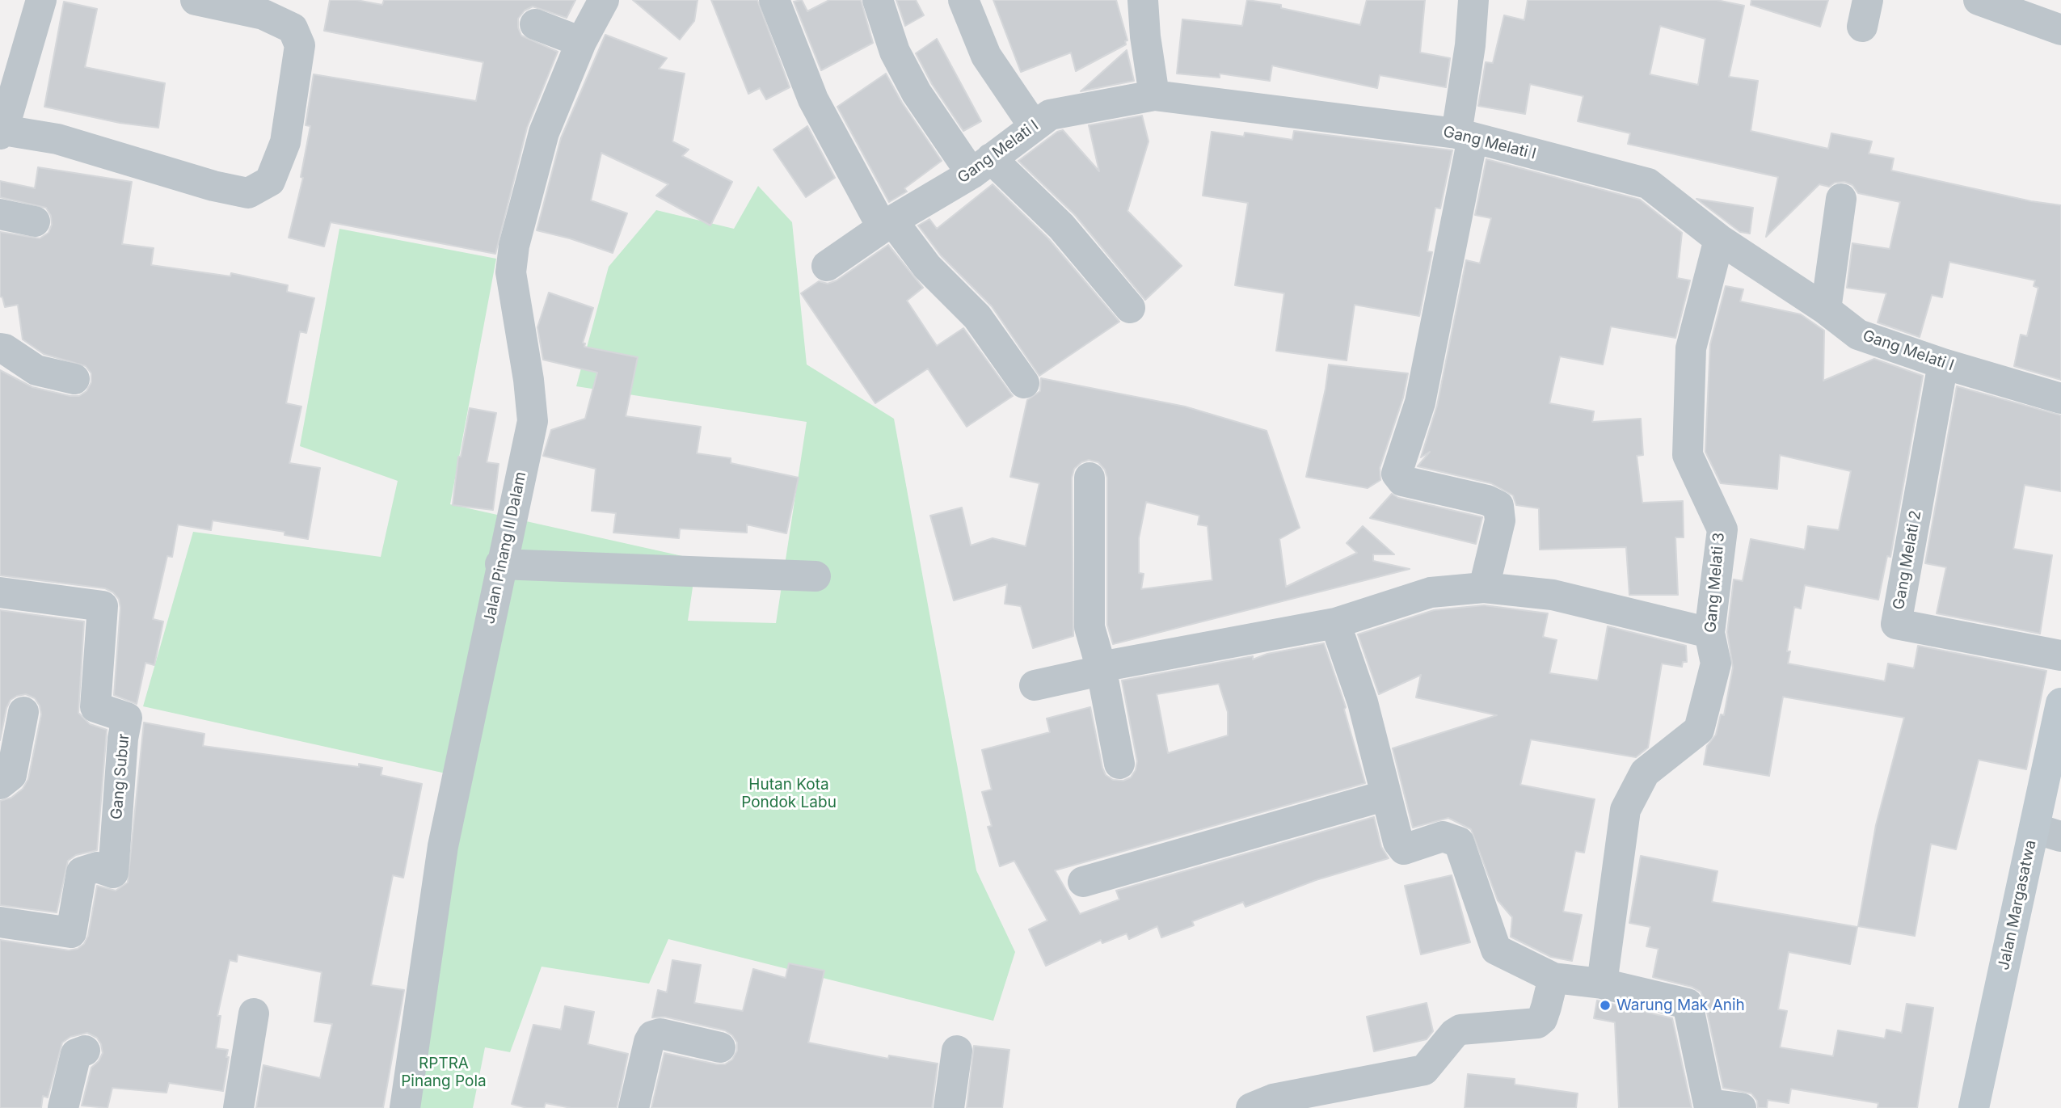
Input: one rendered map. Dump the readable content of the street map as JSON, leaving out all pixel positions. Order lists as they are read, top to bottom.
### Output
{
  "streets": {
    "street": [
      "Gang Melati I",
      "Jalan Pinang II Dalam",
      "Gang Melati 2",
      "Gang Melati 3",
      "Gang Subur",
      "Jalan Margasatwa"
    ]
  },
  "crossings": [
    ["Gang Melati I", "Gang Melati 2"],
    ["Gang Melati I", "Gang Melati 3"]
  ],
  "parks": ["Hutan Kota Pondok Labu", "RPTRA Pinang Pola"],
  "places": ["Warung Mak Anih"]
}
